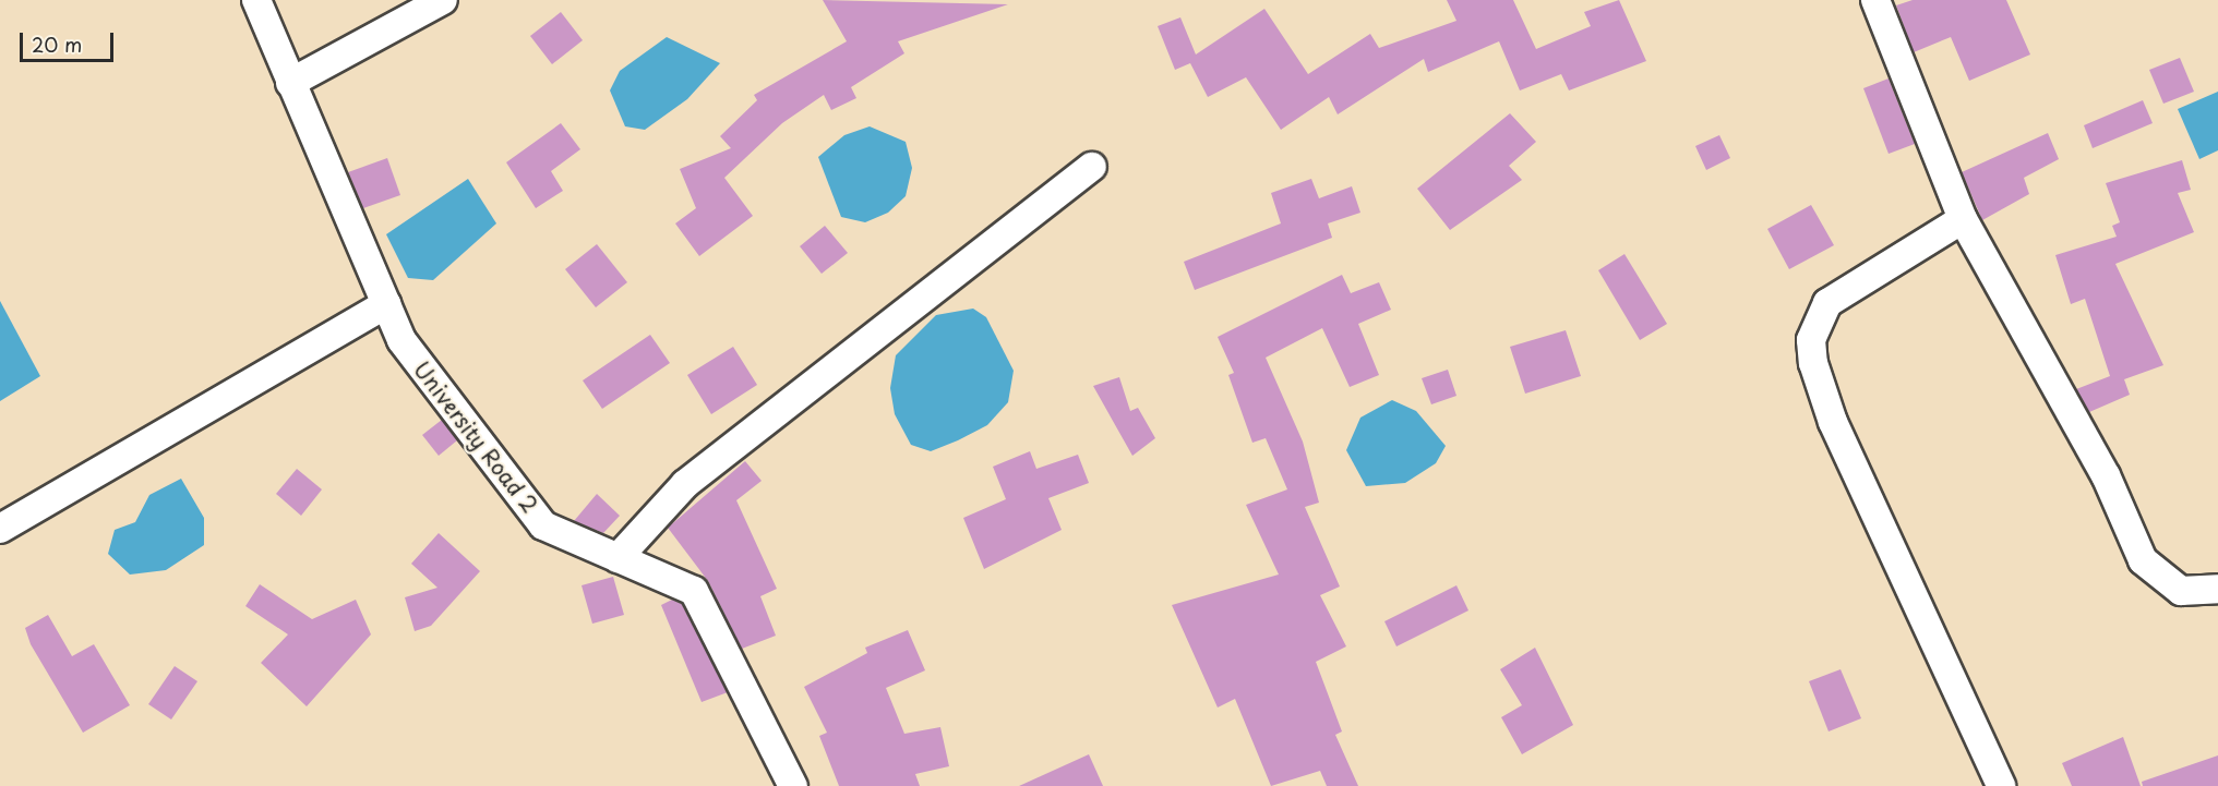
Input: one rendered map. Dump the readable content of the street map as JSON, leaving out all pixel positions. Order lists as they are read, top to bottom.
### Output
{
  "streets": {
    "street": ["University Road 2"]
  },
  "scale_bar": "20 m"
}
